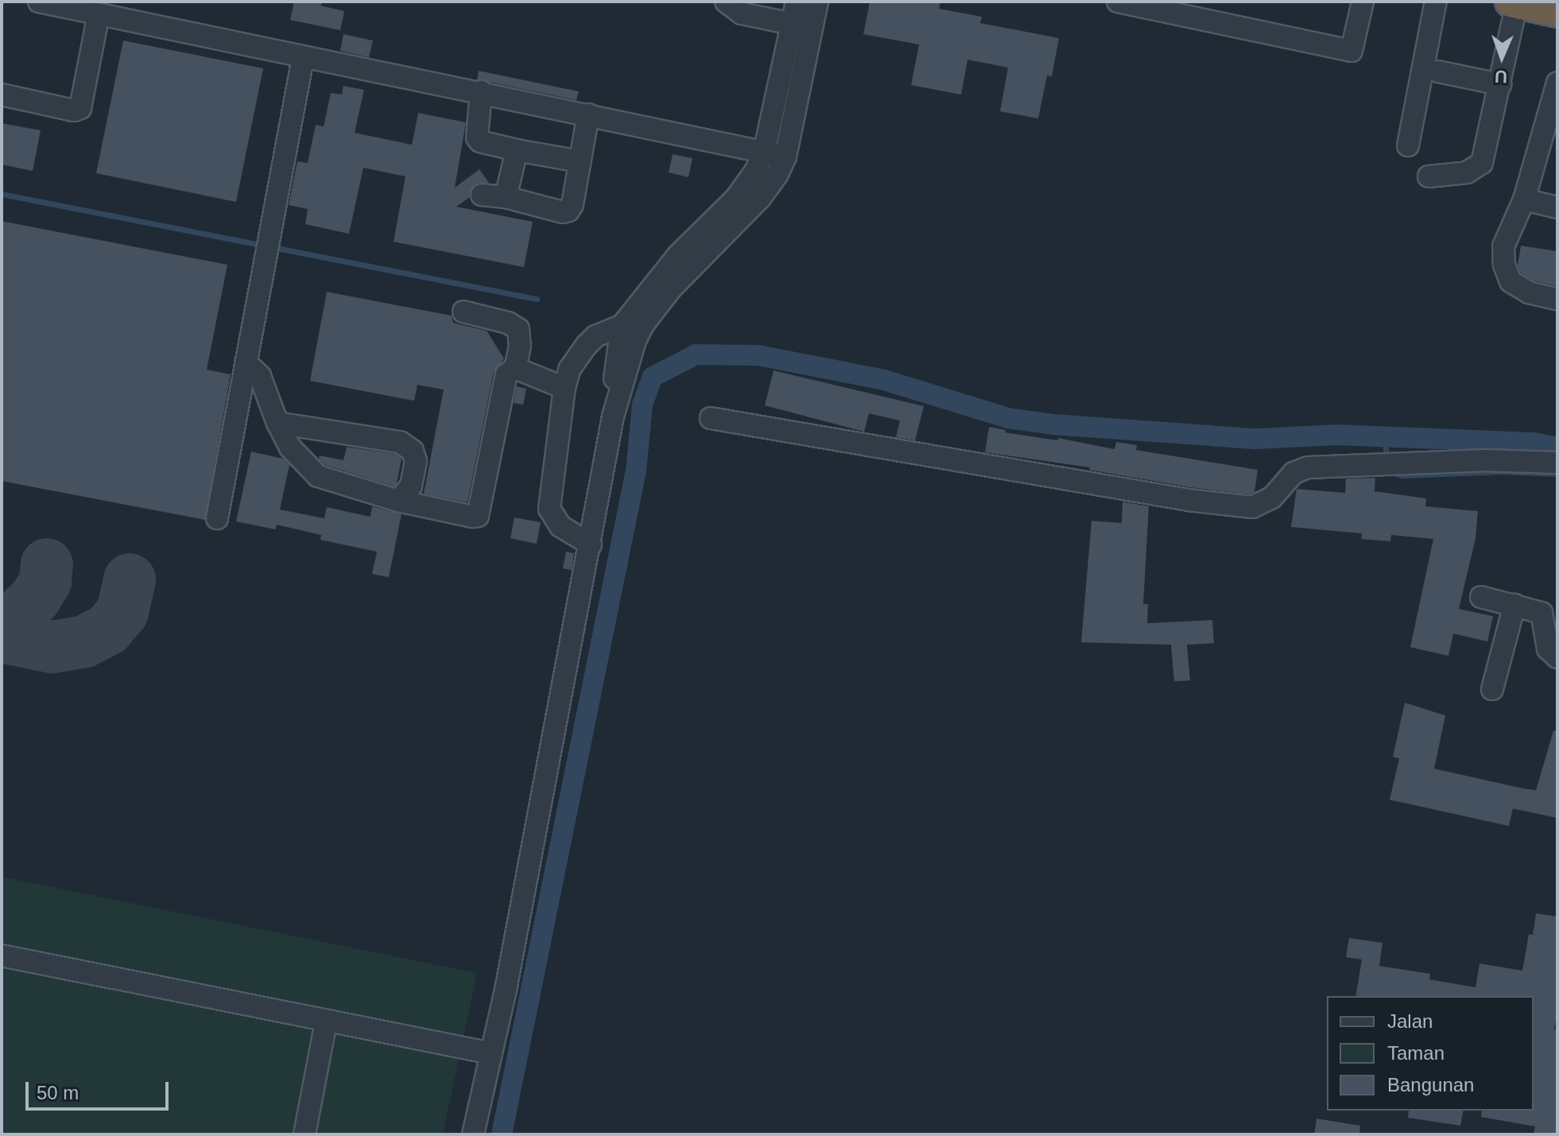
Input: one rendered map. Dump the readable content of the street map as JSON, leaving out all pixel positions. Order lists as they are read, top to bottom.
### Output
{
  "legend": ["Jalan", "Taman", "Bangunan"],
  "scale_bar": "50 m",
  "north": "bottom"
}
